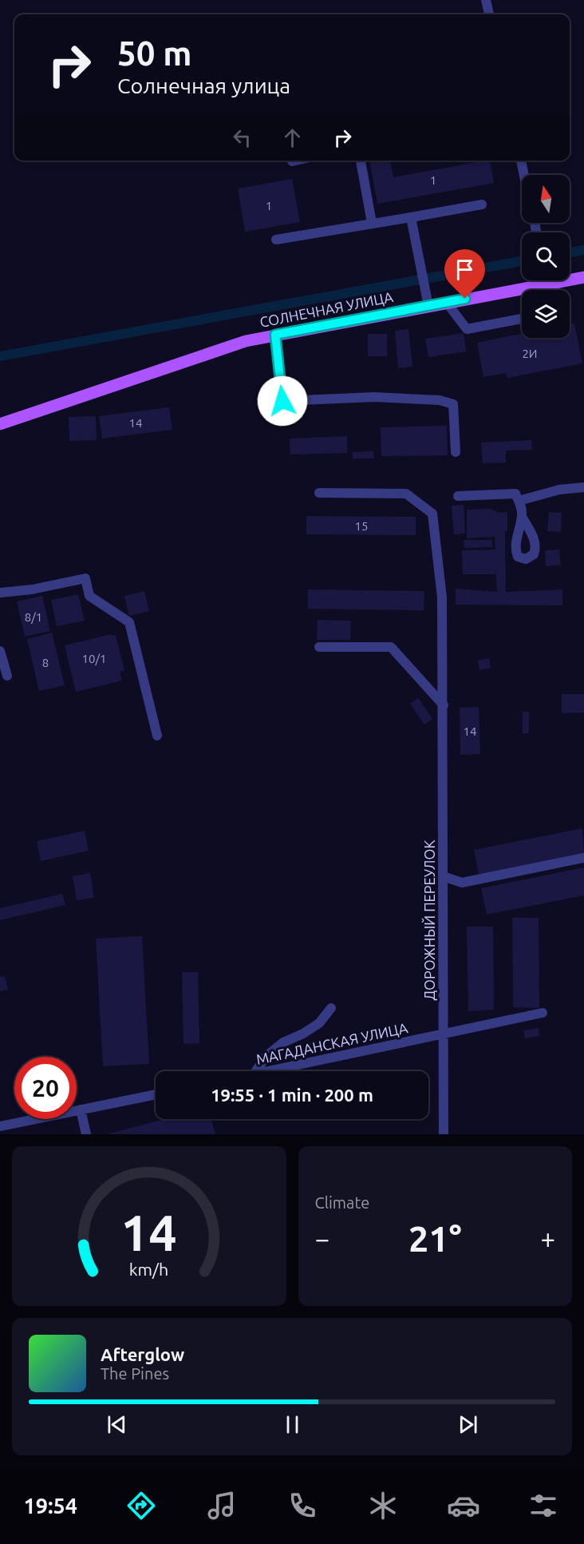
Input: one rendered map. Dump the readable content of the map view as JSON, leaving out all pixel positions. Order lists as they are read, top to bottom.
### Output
{
  "streets": {
    "main road": ["СОЛНЕЧНАЯ УЛИЦА"],
    "street": ["ДОРОЖНЫЙ ПЕРЕУЛОК", "МАГАДАНСКАЯ УЛИЦА"]
  },
  "crossings": [
    ["ДОРОЖНЫЙ ПЕРЕУЛОК", "МАГАДАНСКАЯ УЛИЦА"]
  ],
  "house_numbers": [
    "1",
    "1",
    "2И",
    "14",
    "15",
    "8/1",
    "10/1",
    "8",
    "14"
  ],
  "north": "top",
  "page": {
    "turn": ["50 m", "Солнечная улица"],
    "limit": "20",
    "trip": "19:55 · 1 min · 200 m",
    "tile": "Climate",
    "heat": ["−", "21°", "+"],
    "song": ["Afterglow", "The Pines"],
    "tabs": "19:54",
    "gauge": ["14", "km/h"]
  }
}
